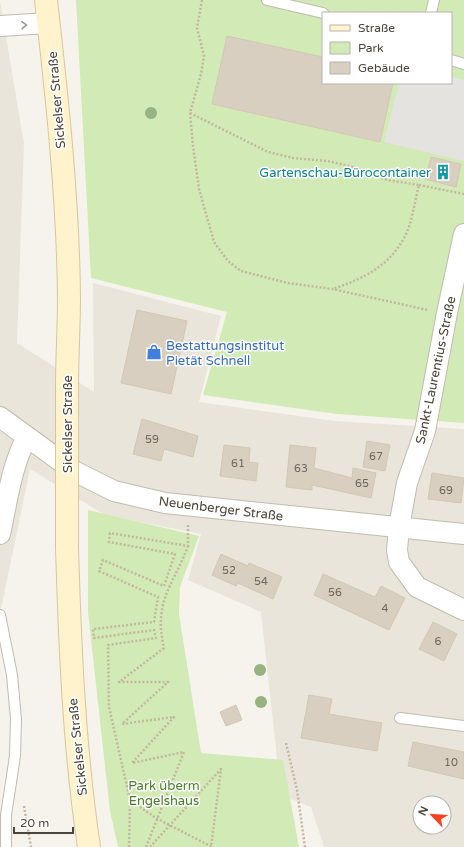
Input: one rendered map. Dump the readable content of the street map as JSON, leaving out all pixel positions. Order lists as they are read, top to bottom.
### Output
{
  "streets": {
    "main road": ["Sickelser Straße"],
    "street": ["Sankt-Laurentius-Straße", "Neuenberger Straße"]
  },
  "crossings": [
    ["Sankt-Laurentius-Straße", "Neuenberger Straße"]
  ],
  "parks": ["Park überm Engelshaus"],
  "places": {
    "building": ["Gartenschau-Bürocontainer"],
    "shop": ["Bestattungsinstitut Pietät Schnell"]
  },
  "house_numbers": [
    "59",
    "67",
    "61",
    "63",
    "65",
    "69",
    "52",
    "54",
    "56",
    "4",
    "6",
    "10"
  ],
  "legend": ["Straße", "Park", "Gebäude"],
  "scale_bar": "20 m",
  "north": "top left"
}
